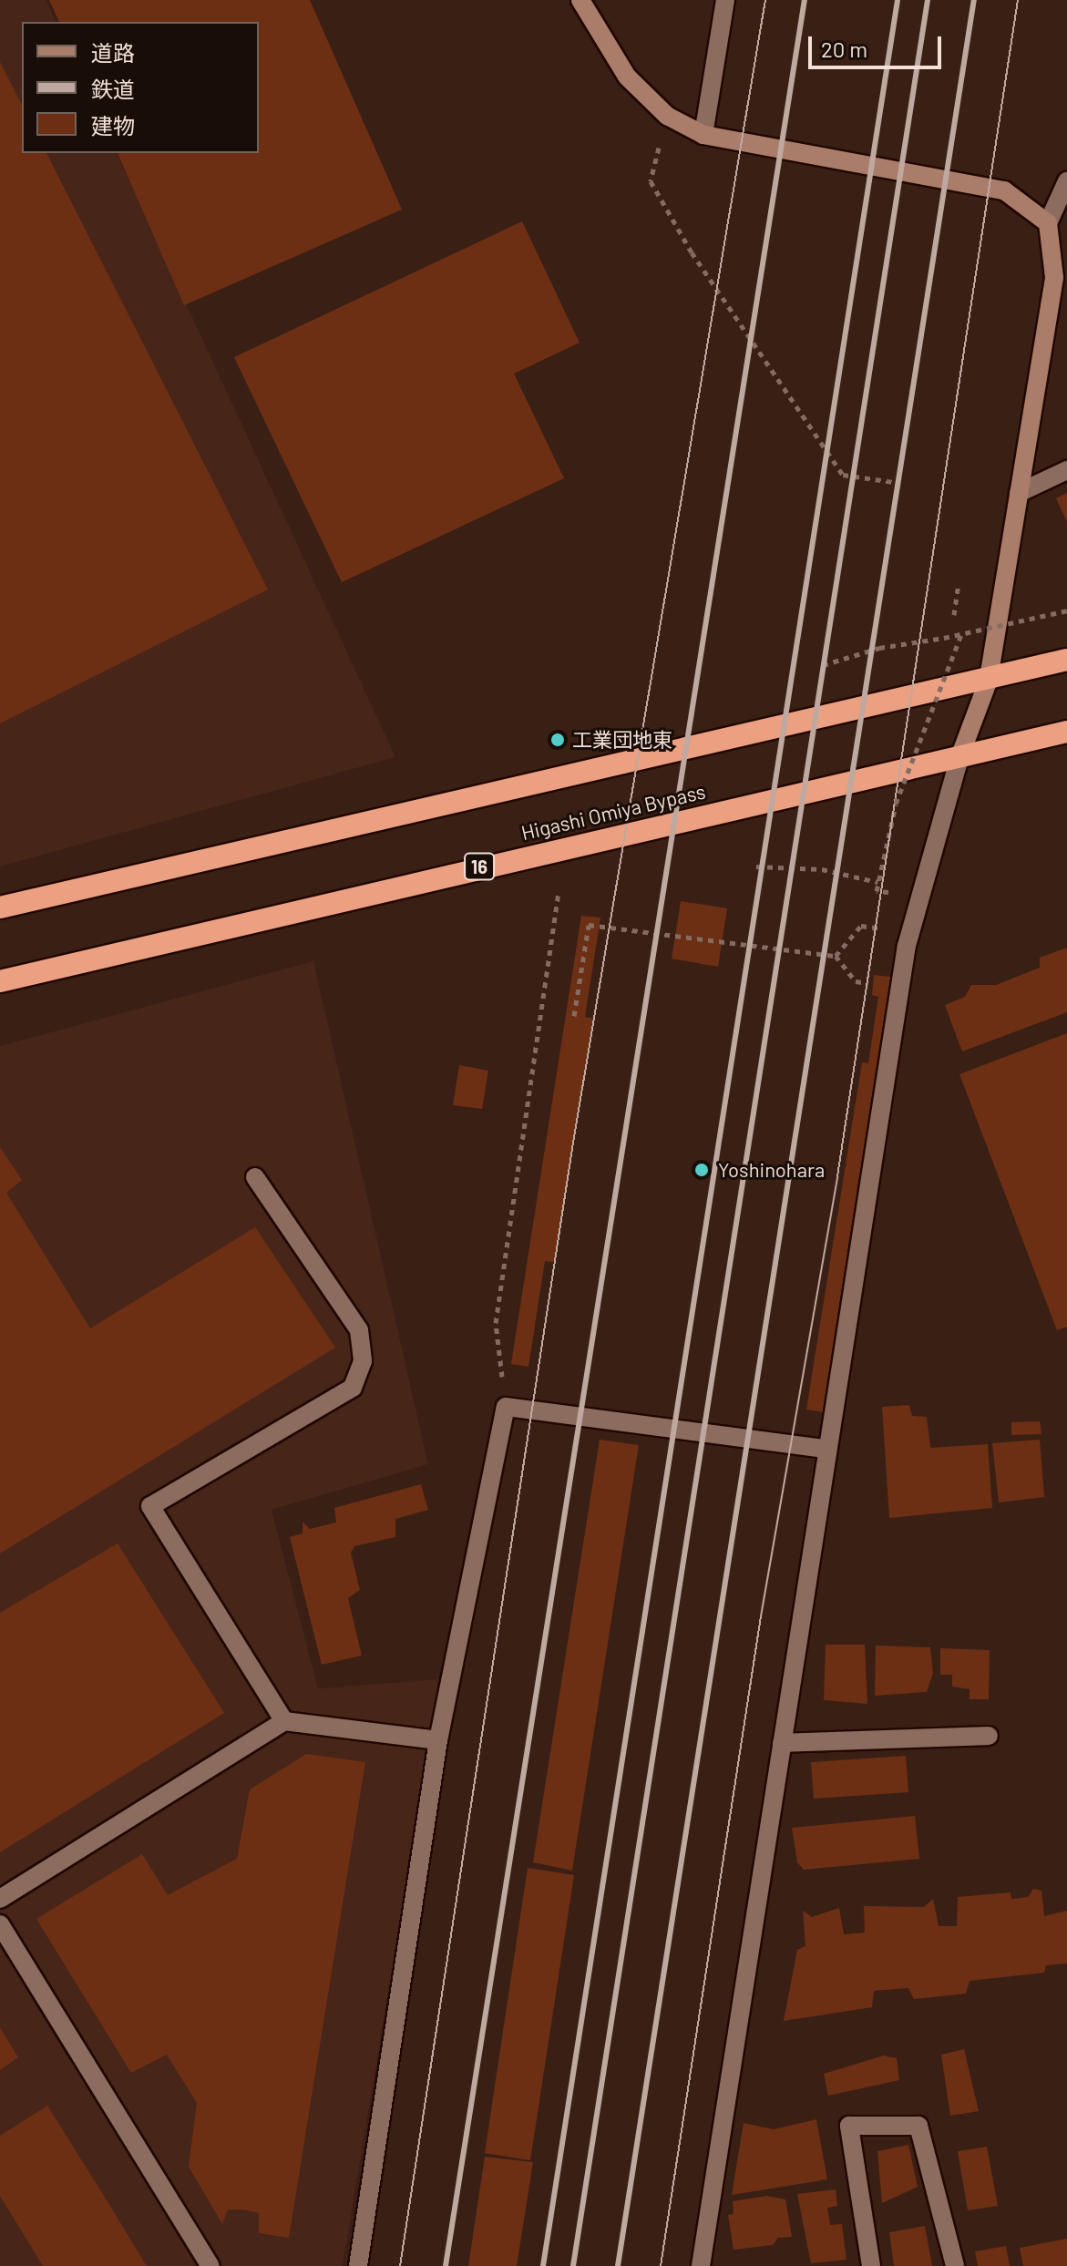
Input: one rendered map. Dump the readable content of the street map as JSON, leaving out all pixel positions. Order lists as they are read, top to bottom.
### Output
{
  "streets": {
    "highway": ["Higashi Omiya Bypass", "16"]
  },
  "places": ["工業団地東", "Yoshinohara"],
  "legend": ["道路", "鉄道", "建物"],
  "scale_bar": "20 m"
}
